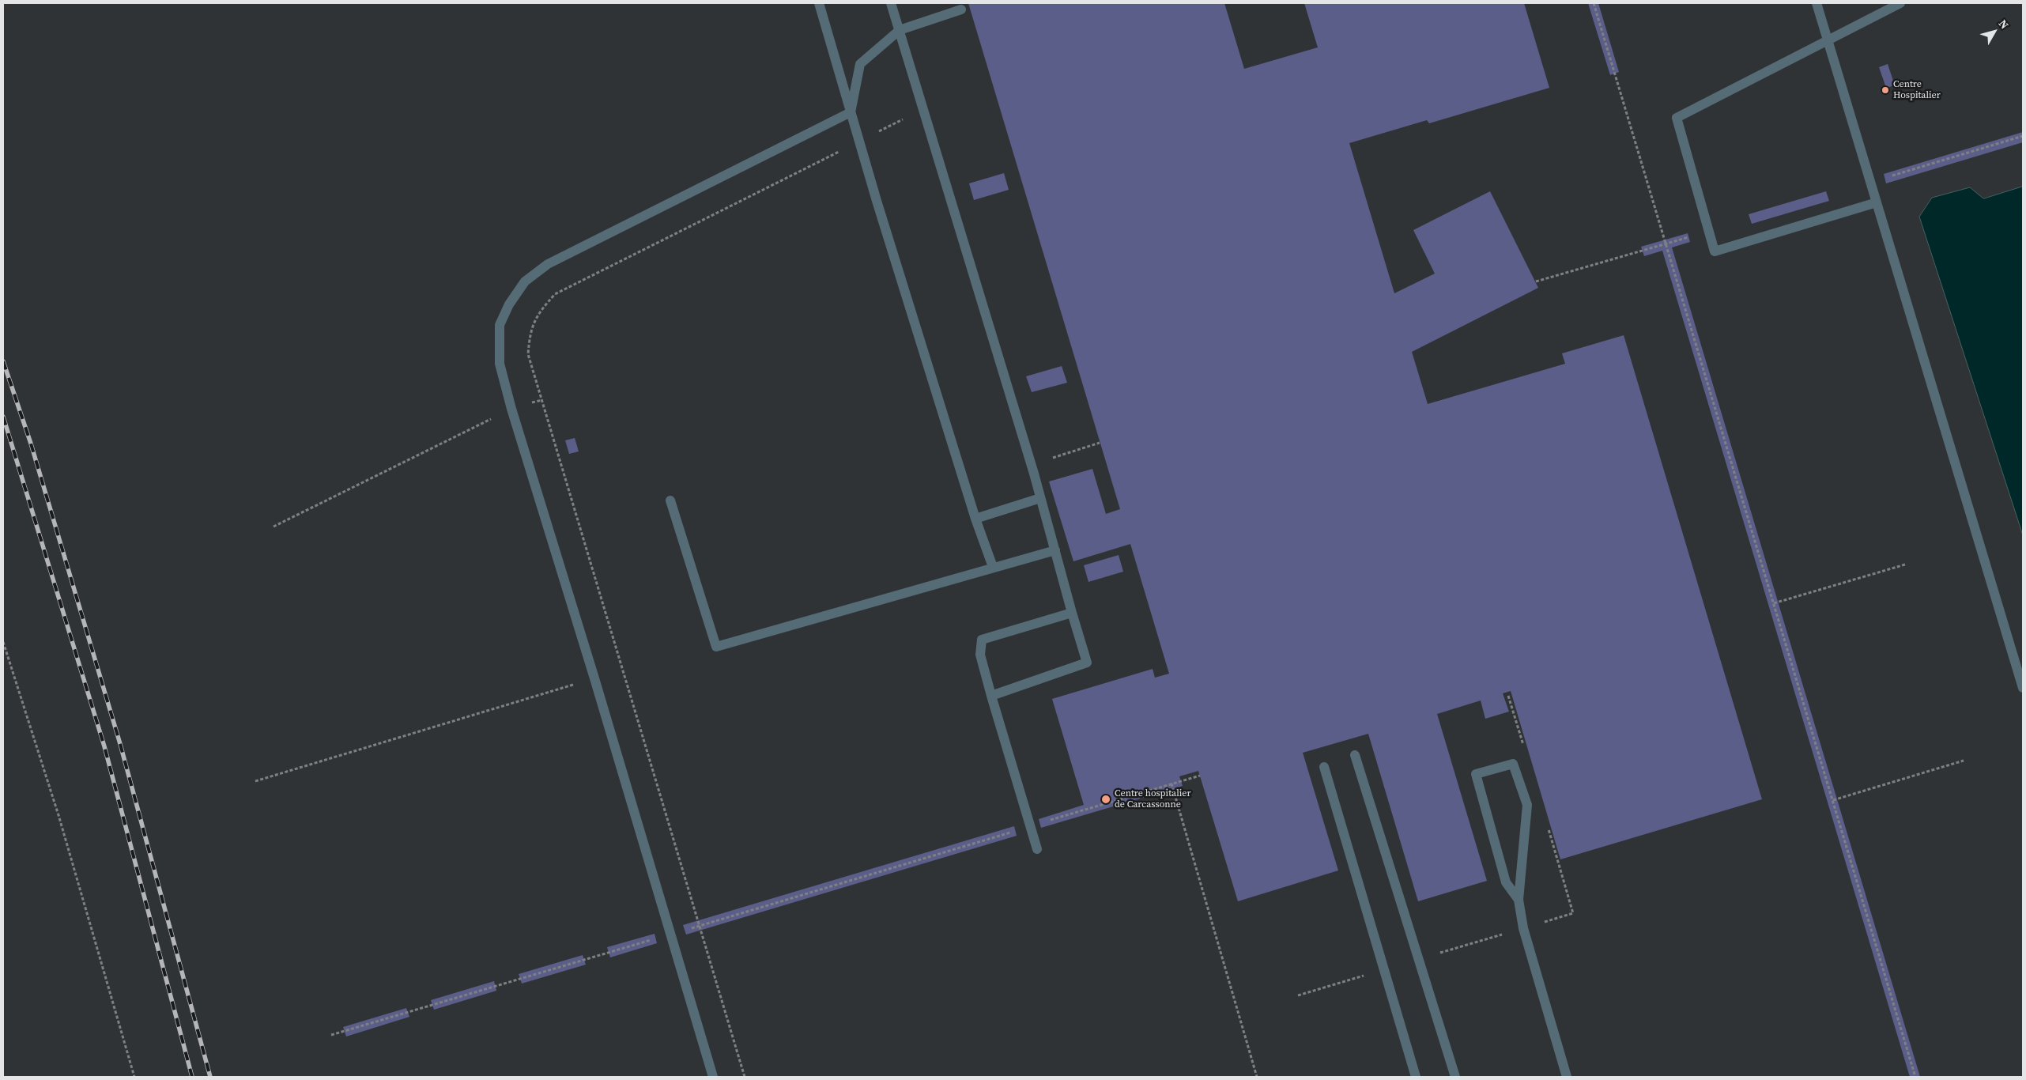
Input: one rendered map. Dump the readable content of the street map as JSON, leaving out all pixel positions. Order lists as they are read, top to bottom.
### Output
{
  "places": ["Centre Hospitalier", "Centre hospitalier de Carcassonne"],
  "north": "top right"
}
